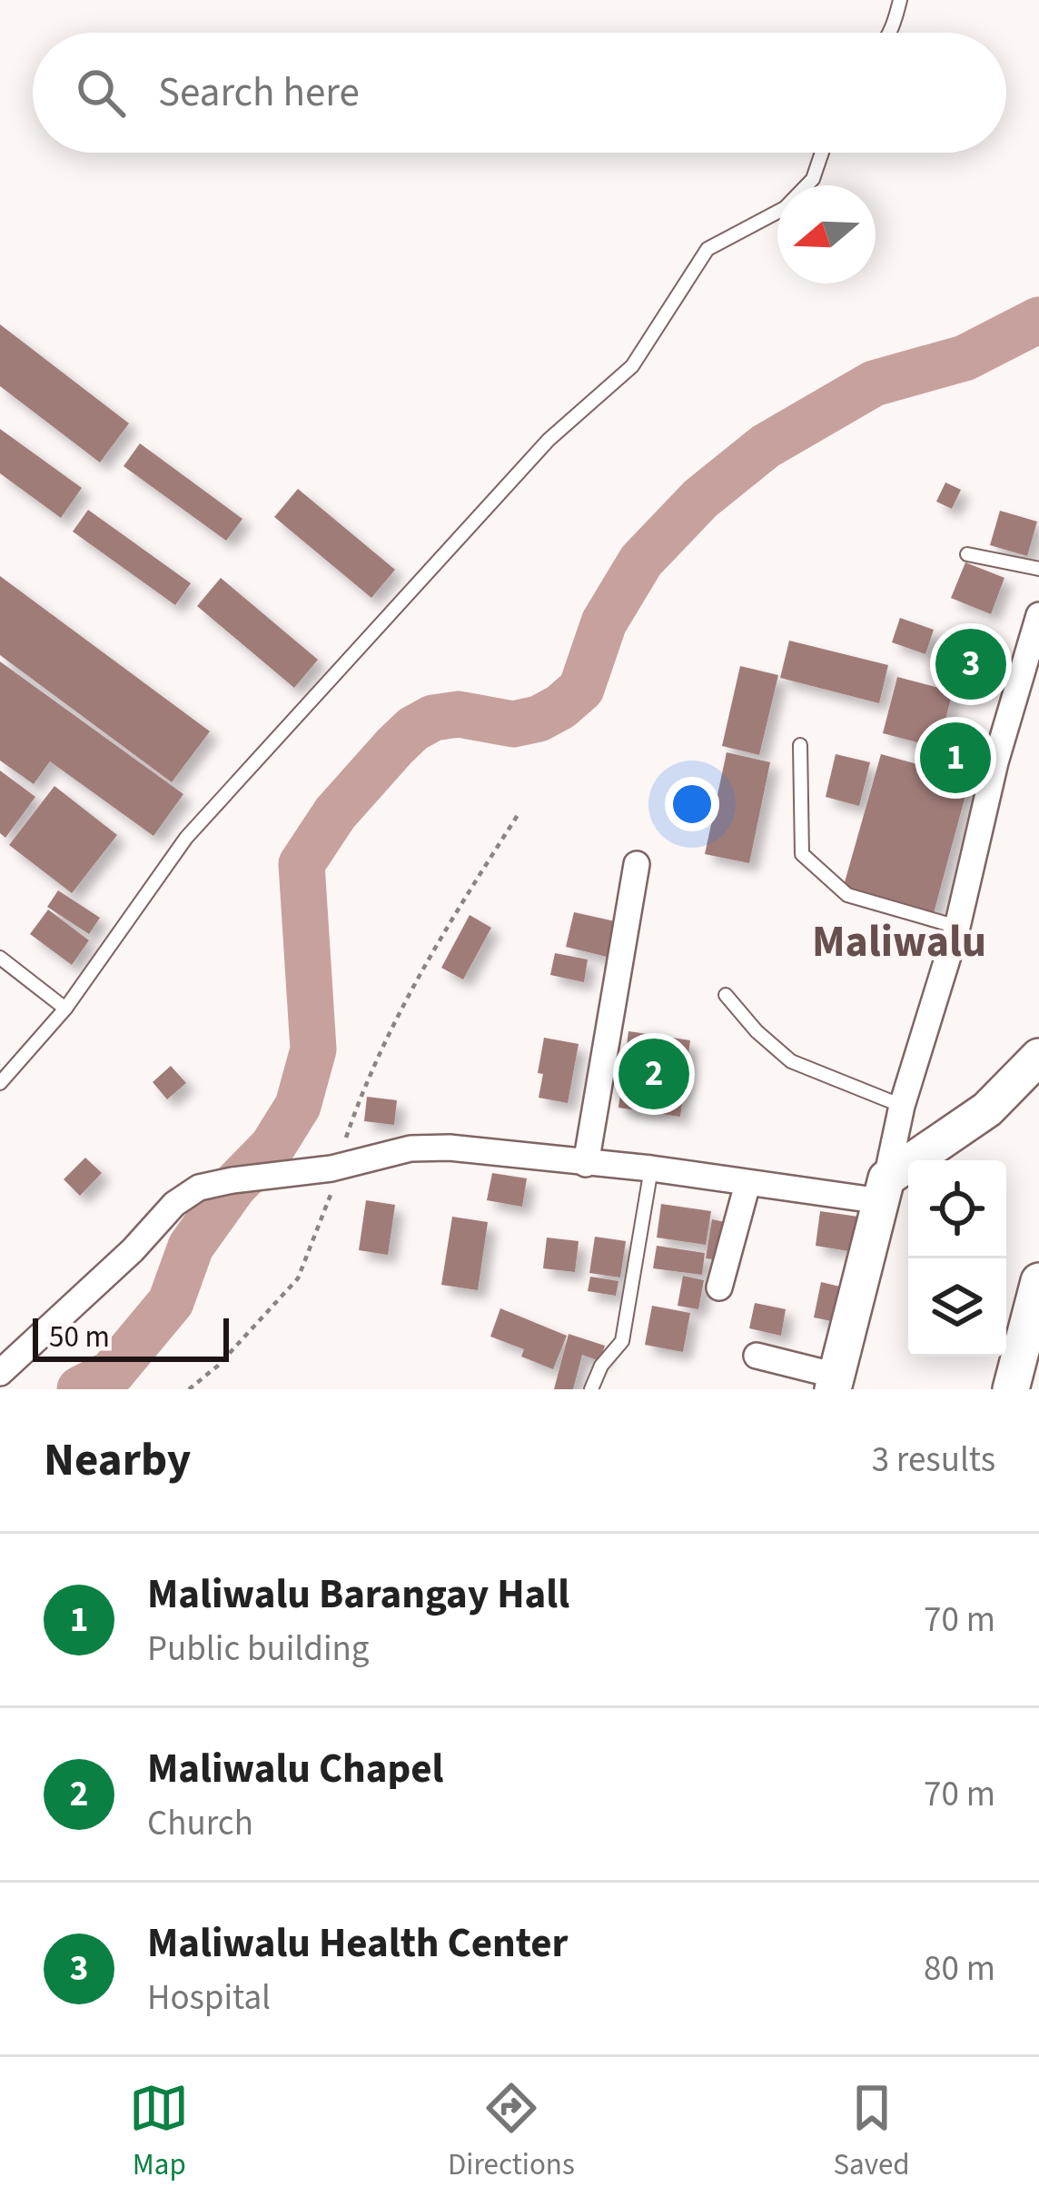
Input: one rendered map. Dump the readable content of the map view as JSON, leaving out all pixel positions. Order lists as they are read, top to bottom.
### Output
{
  "districts": ["Maliwalu"],
  "scale_bar": "50 m",
  "north": "left",
  "page": {
    "search": "Search here",
    "pins": ["3", "1", "2"],
    "scale": "50 m",
    "heading": ["Nearby", "3 results"],
    "list": [
      {
        "mark": "1",
        "name": "Maliwalu Barangay Hall",
        "note": "Public building",
        "value": "70 m"
      },
      {
        "mark": "2",
        "name": "Maliwalu Chapel",
        "note": "Church",
        "value": "70 m"
      },
      {
        "mark": "3",
        "name": "Maliwalu Health Center",
        "note": "Hospital",
        "value": "80 m"
      }
    ],
    "nav": ["Map", "Directions", "Saved"]
  }
}
